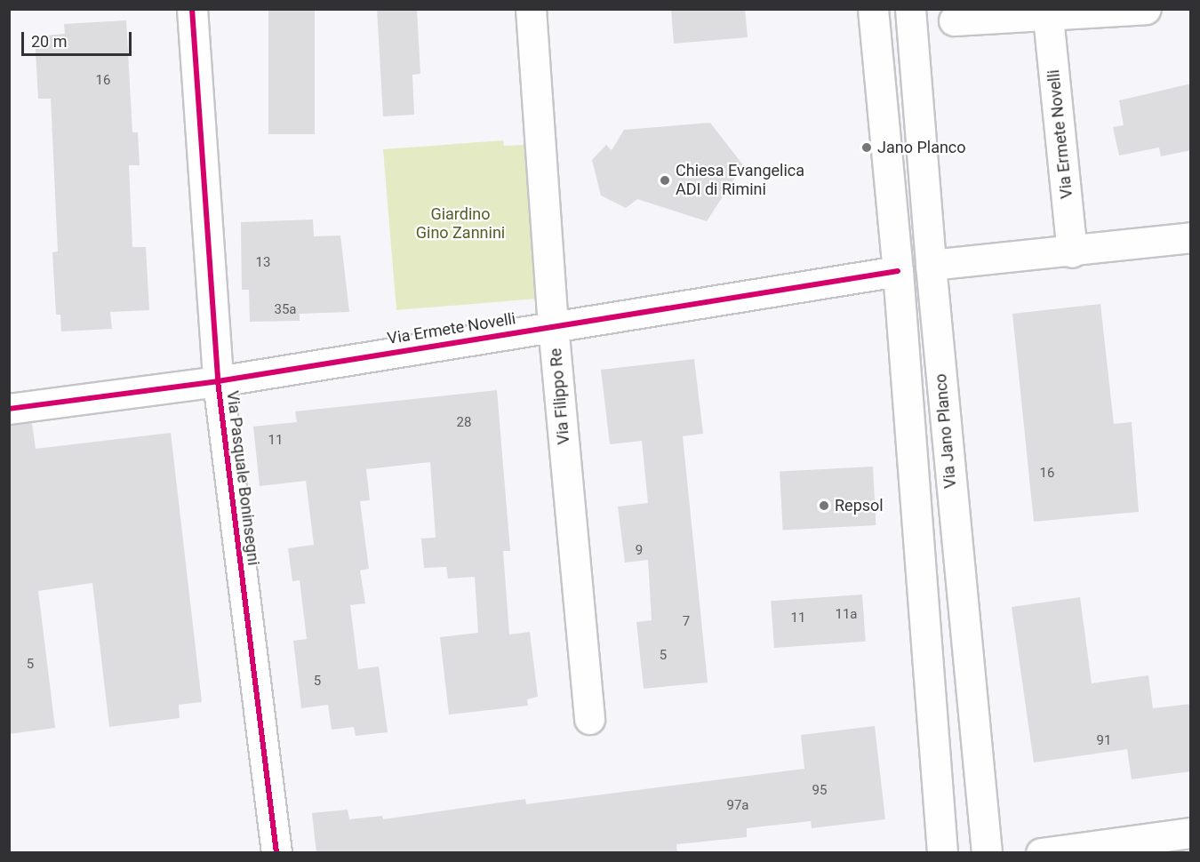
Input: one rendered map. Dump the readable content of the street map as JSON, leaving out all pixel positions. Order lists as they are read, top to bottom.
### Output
{
  "streets": {
    "street": [
      "Via Ermete Novelli",
      "Via Filippo Re",
      "Via Jano Planco",
      "Via Pasquale Boninsegni"
    ]
  },
  "crossings": [
    ["Via Ermete Novelli", "Via Filippo Re"],
    ["Via Ermete Novelli", "Via Pasquale Boninsegni"]
  ],
  "parks": ["Giardino Gino Zannini"],
  "places": ["Jano Planco", "Chiesa Evangelica ADI di Rimini", "Repsol"],
  "house_numbers": [
    "16",
    "13",
    "35a",
    "28",
    "11",
    "16",
    "9",
    "11a",
    "11",
    "7",
    "5",
    "5",
    "5",
    "91",
    "95",
    "97a"
  ],
  "scale_bar": "20 m"
}
